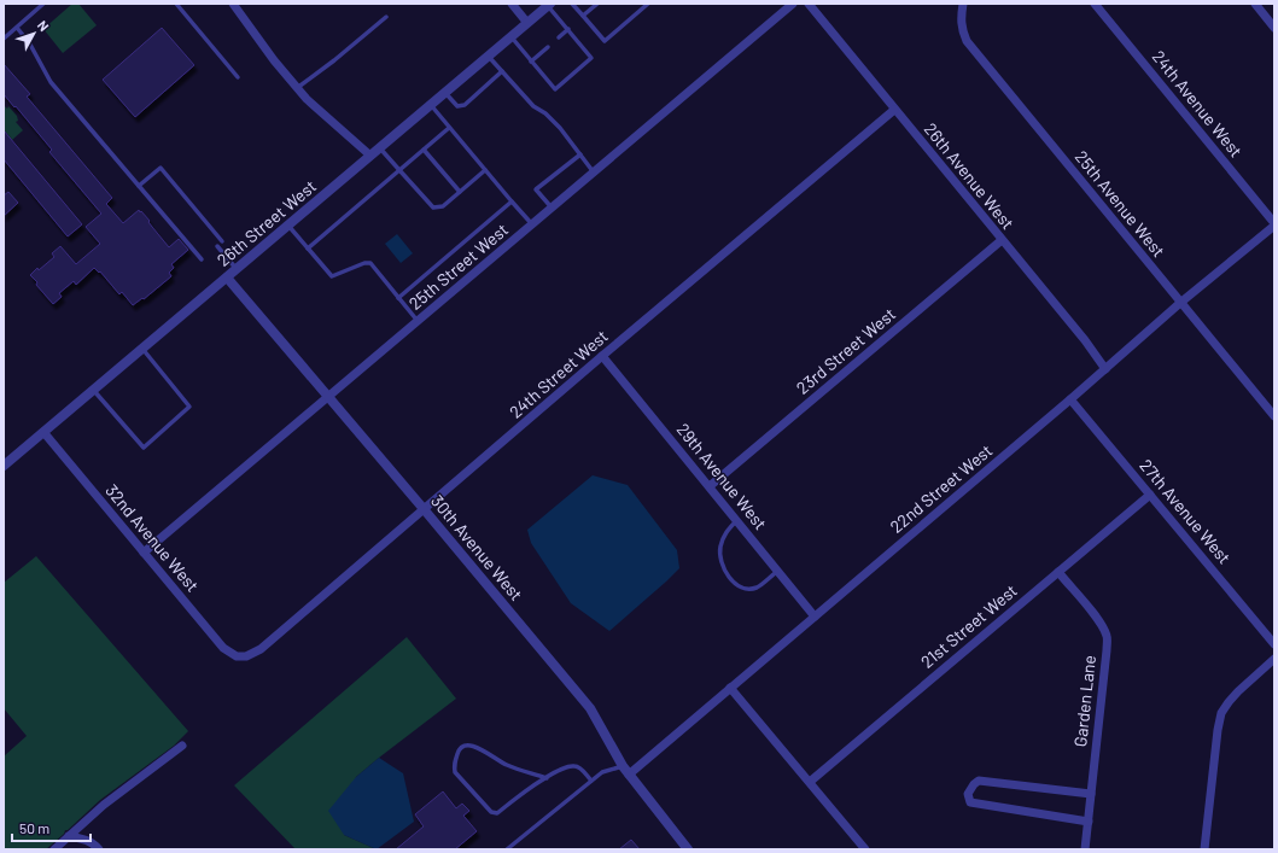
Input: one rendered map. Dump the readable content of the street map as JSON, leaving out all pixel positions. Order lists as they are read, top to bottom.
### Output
{
  "streets": {
    "street": [
      "24th Avenue West",
      "26th Avenue West",
      "25th Avenue West",
      "26th Street West",
      "25th Street West",
      "23rd Street West",
      "24th Street West",
      "29th Avenue West",
      "22nd Street West",
      "27th Avenue West",
      "32nd Avenue West",
      "30th Avenue West",
      "21st Street West",
      "Garden Lane"
    ]
  },
  "crossings": [
    ["24th Avenue West", "22nd Street West"],
    ["26th Avenue West", "23rd Street West"],
    ["26th Avenue West", "24th Street West"],
    ["26th Avenue West", "22nd Street West"],
    ["25th Avenue West", "22nd Street West"],
    ["26th Street West", "32nd Avenue West"],
    ["26th Street West", "30th Avenue West"],
    ["25th Street West", "32nd Avenue West"],
    ["25th Street West", "30th Avenue West"],
    ["23rd Street West", "29th Avenue West"],
    ["24th Street West", "29th Avenue West"],
    ["24th Street West", "32nd Avenue West"],
    ["24th Street West", "30th Avenue West"],
    ["29th Avenue West", "22nd Street West"],
    ["22nd Street West", "27th Avenue West"],
    ["22nd Street West", "30th Avenue West"],
    ["27th Avenue West", "21st Street West"],
    ["21st Street West", "Garden Lane"]
  ],
  "scale_bar": "50 m",
  "north": "top right"
}
